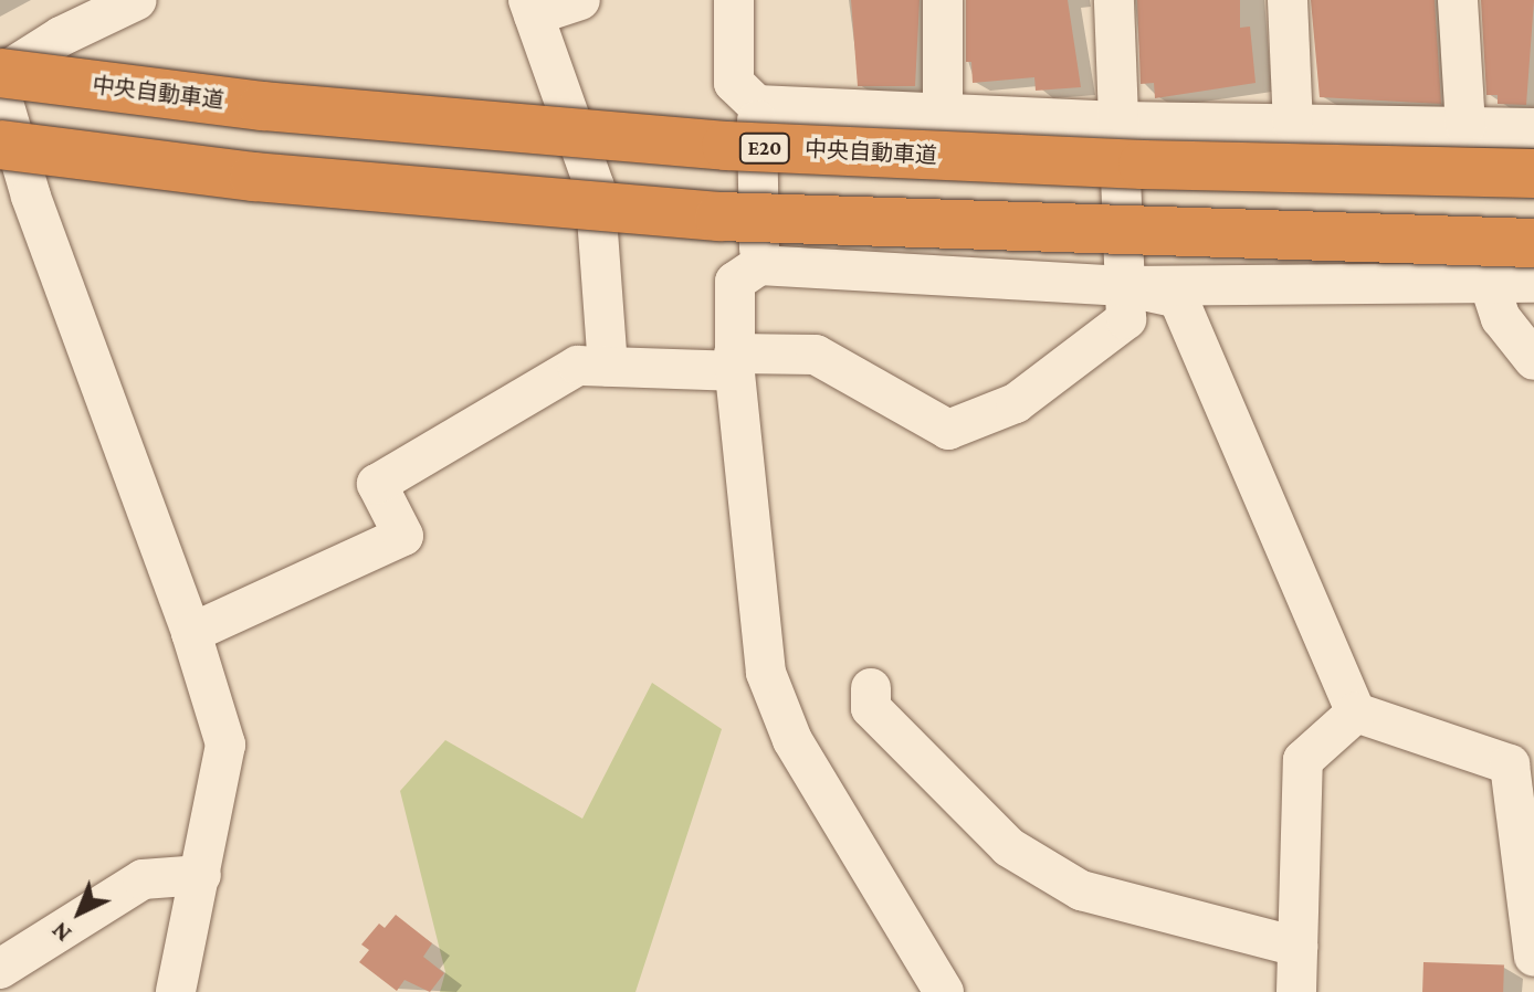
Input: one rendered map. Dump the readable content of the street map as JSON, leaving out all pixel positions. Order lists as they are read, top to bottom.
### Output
{
  "streets": {
    "highway": ["中央自動車道", "E20"]
  },
  "north": "bottom left"
}
